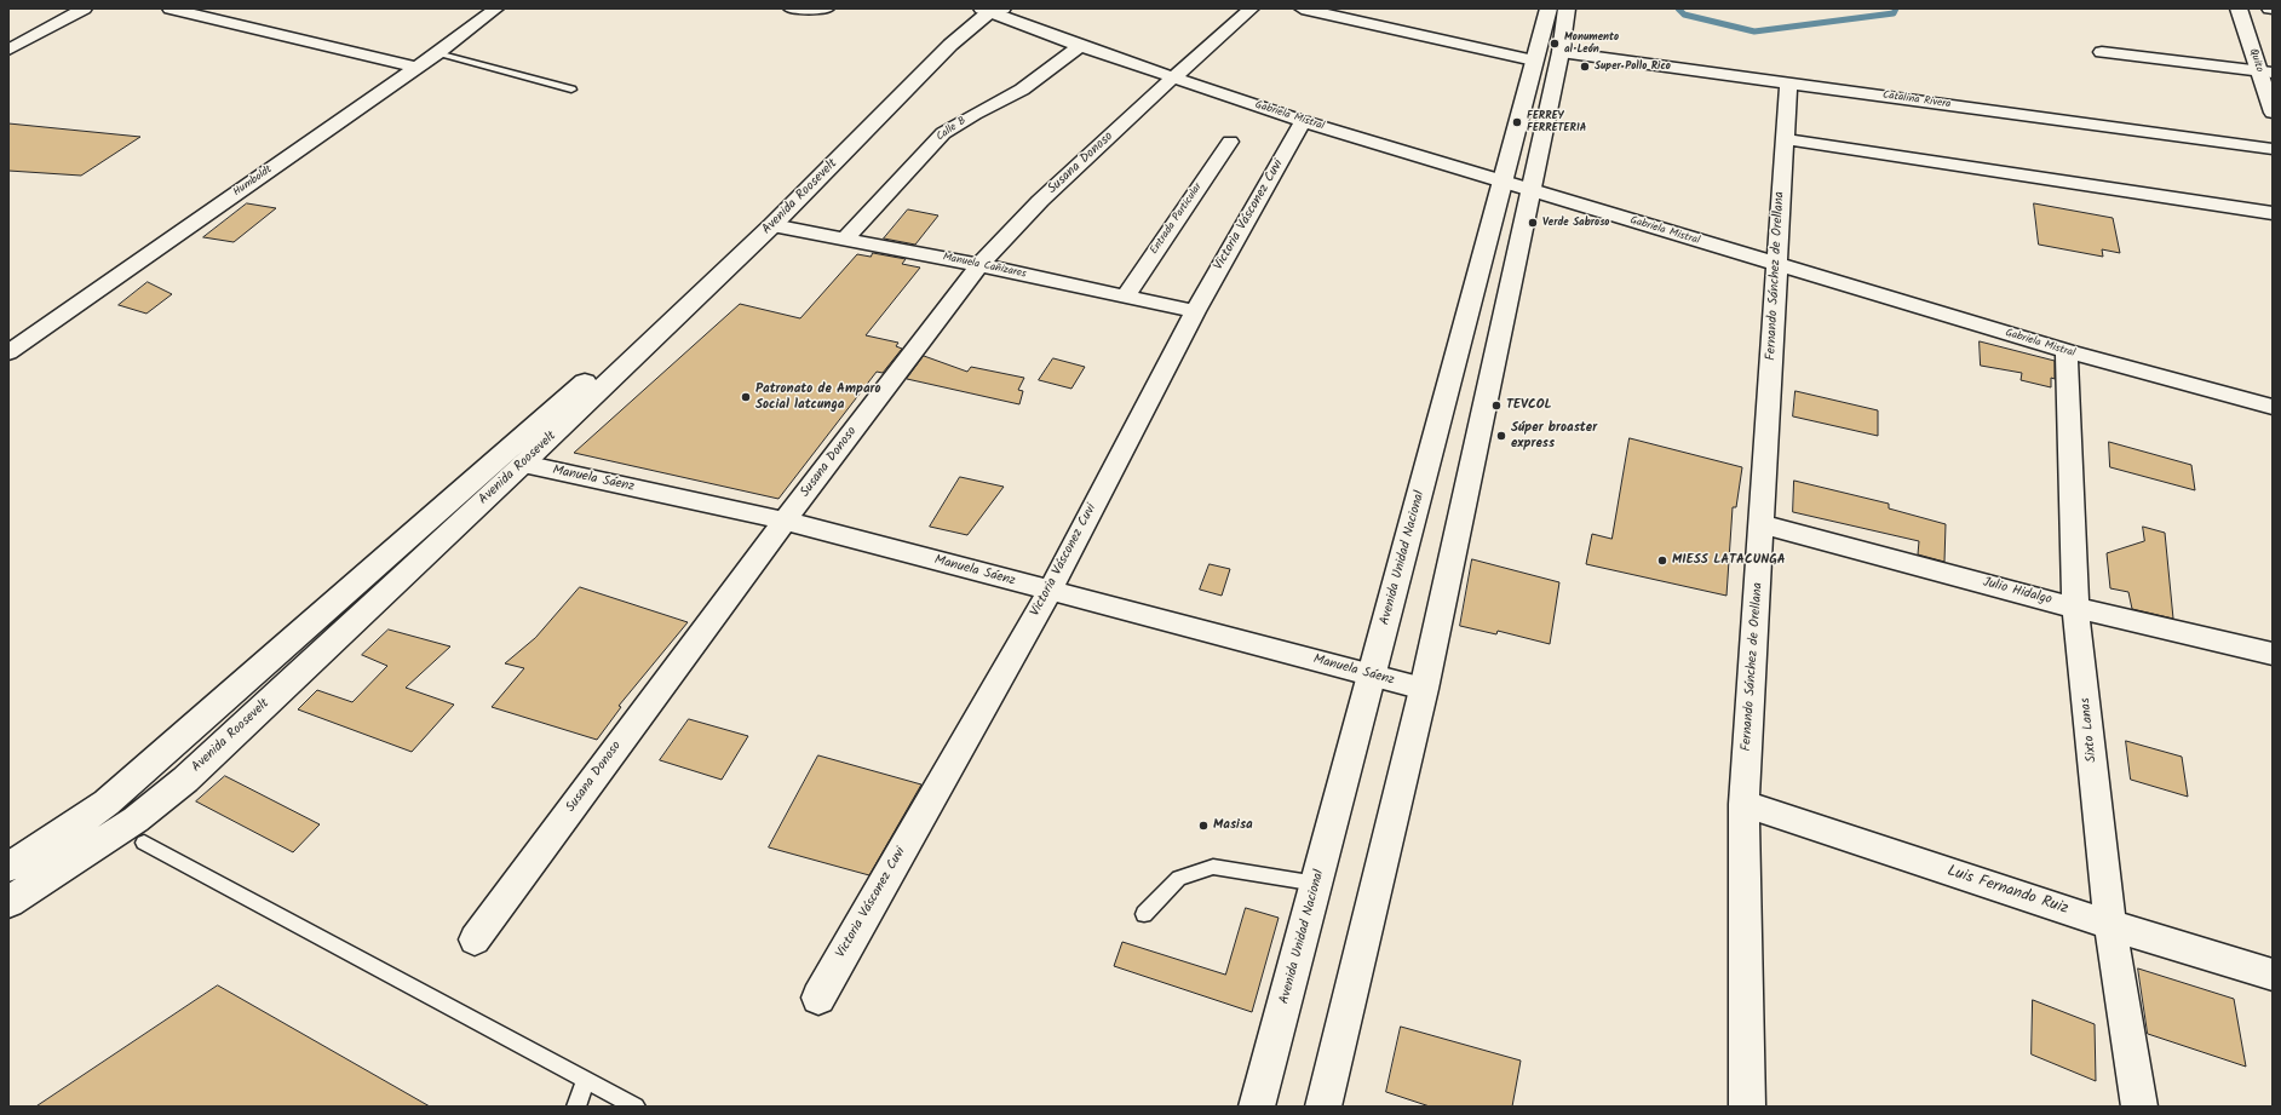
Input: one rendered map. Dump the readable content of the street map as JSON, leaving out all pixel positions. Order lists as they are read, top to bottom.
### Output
{
  "streets": {
    "street": [
      "Quito",
      "Catalina Rivera",
      "Gabriela Mistral",
      "Calle B",
      "Susana Donoso",
      "Humboldt",
      "Avenida Roosevelt",
      "Victoria Vásconez Cuvi",
      "Entrada Particular",
      "Manuela Cañizares",
      "Fernando Sánchez de Orellana",
      "Manuela Sáenz",
      "Avenida Unidad Nacional",
      "Julio Hidalgo",
      "Sixto Lanas",
      "Luis Fernando Ruiz"
    ]
  },
  "crossings": [
    ["Catalina Rivera", "Fernando Sánchez de Orellana"],
    ["Gabriela Mistral", "Calle B"],
    ["Gabriela Mistral", "Susana Donoso"],
    ["Gabriela Mistral", "Avenida Roosevelt"],
    ["Gabriela Mistral", "Victoria Vásconez Cuvi"],
    ["Gabriela Mistral", "Fernando Sánchez de Orellana"],
    ["Gabriela Mistral", "Avenida Unidad Nacional"],
    ["Gabriela Mistral", "Sixto Lanas"],
    ["Calle B", "Manuela Cañizares"],
    ["Susana Donoso", "Manuela Cañizares"],
    ["Susana Donoso", "Manuela Sáenz"],
    ["Avenida Roosevelt", "Manuela Cañizares"],
    ["Avenida Roosevelt", "Manuela Sáenz"],
    ["Victoria Vásconez Cuvi", "Manuela Cañizares"],
    ["Victoria Vásconez Cuvi", "Manuela Sáenz"],
    ["Entrada Particular", "Manuela Cañizares"],
    ["Fernando Sánchez de Orellana", "Julio Hidalgo"],
    ["Fernando Sánchez de Orellana", "Luis Fernando Ruiz"],
    ["Manuela Sáenz", "Avenida Unidad Nacional"],
    ["Julio Hidalgo", "Sixto Lanas"],
    ["Sixto Lanas", "Luis Fernando Ruiz"]
  ],
  "places": [
    "Monumento al León",
    "Super Pollo Rico",
    "FERREY FERRETERIA",
    "Verde Sabroso",
    "Patronato de Amparo Social latcunga",
    "TEVCOL",
    "Súper broaster express",
    "MIESS LATACUNGA",
    "Masisa"
  ]
}
